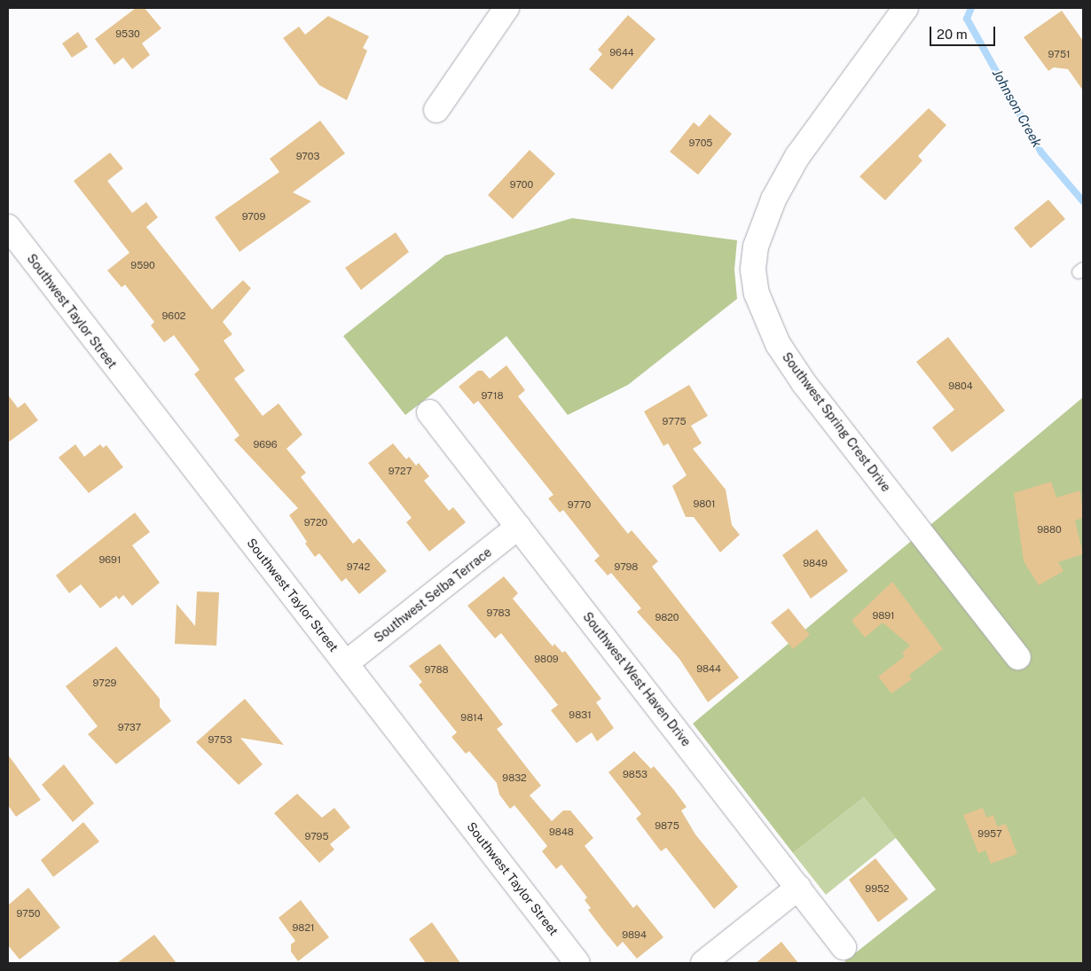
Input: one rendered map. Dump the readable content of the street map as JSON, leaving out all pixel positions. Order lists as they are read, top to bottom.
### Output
{
  "streets": {
    "street": [
      "Southwest Taylor Street",
      "Southwest Spring Crest Drive",
      "Southwest Selba Terrace",
      "Southwest West Haven Drive"
    ]
  },
  "crossings": [
    ["Southwest Taylor Street", "Southwest Selba Terrace"],
    ["Southwest Selba Terrace", "Southwest West Haven Drive"]
  ],
  "water": ["Johnson Creek"],
  "house_numbers": [
    "9530",
    "9644",
    "9751",
    "9705",
    "9703",
    "9700",
    "9709",
    "9590",
    "9602",
    "9804",
    "9718",
    "9775",
    "9696",
    "9727",
    "9801",
    "9770",
    "9720",
    "9880",
    "9691",
    "9849",
    "9742",
    "9798",
    "9783",
    "9891",
    "9820",
    "9809",
    "9844",
    "9788",
    "9729",
    "9831",
    "9814",
    "9737",
    "9753",
    "9853",
    "9832",
    "9875",
    "9848",
    "9957",
    "9795",
    "9952",
    "9750",
    "9821",
    "9894"
  ],
  "scale_bar": "20 m"
}
